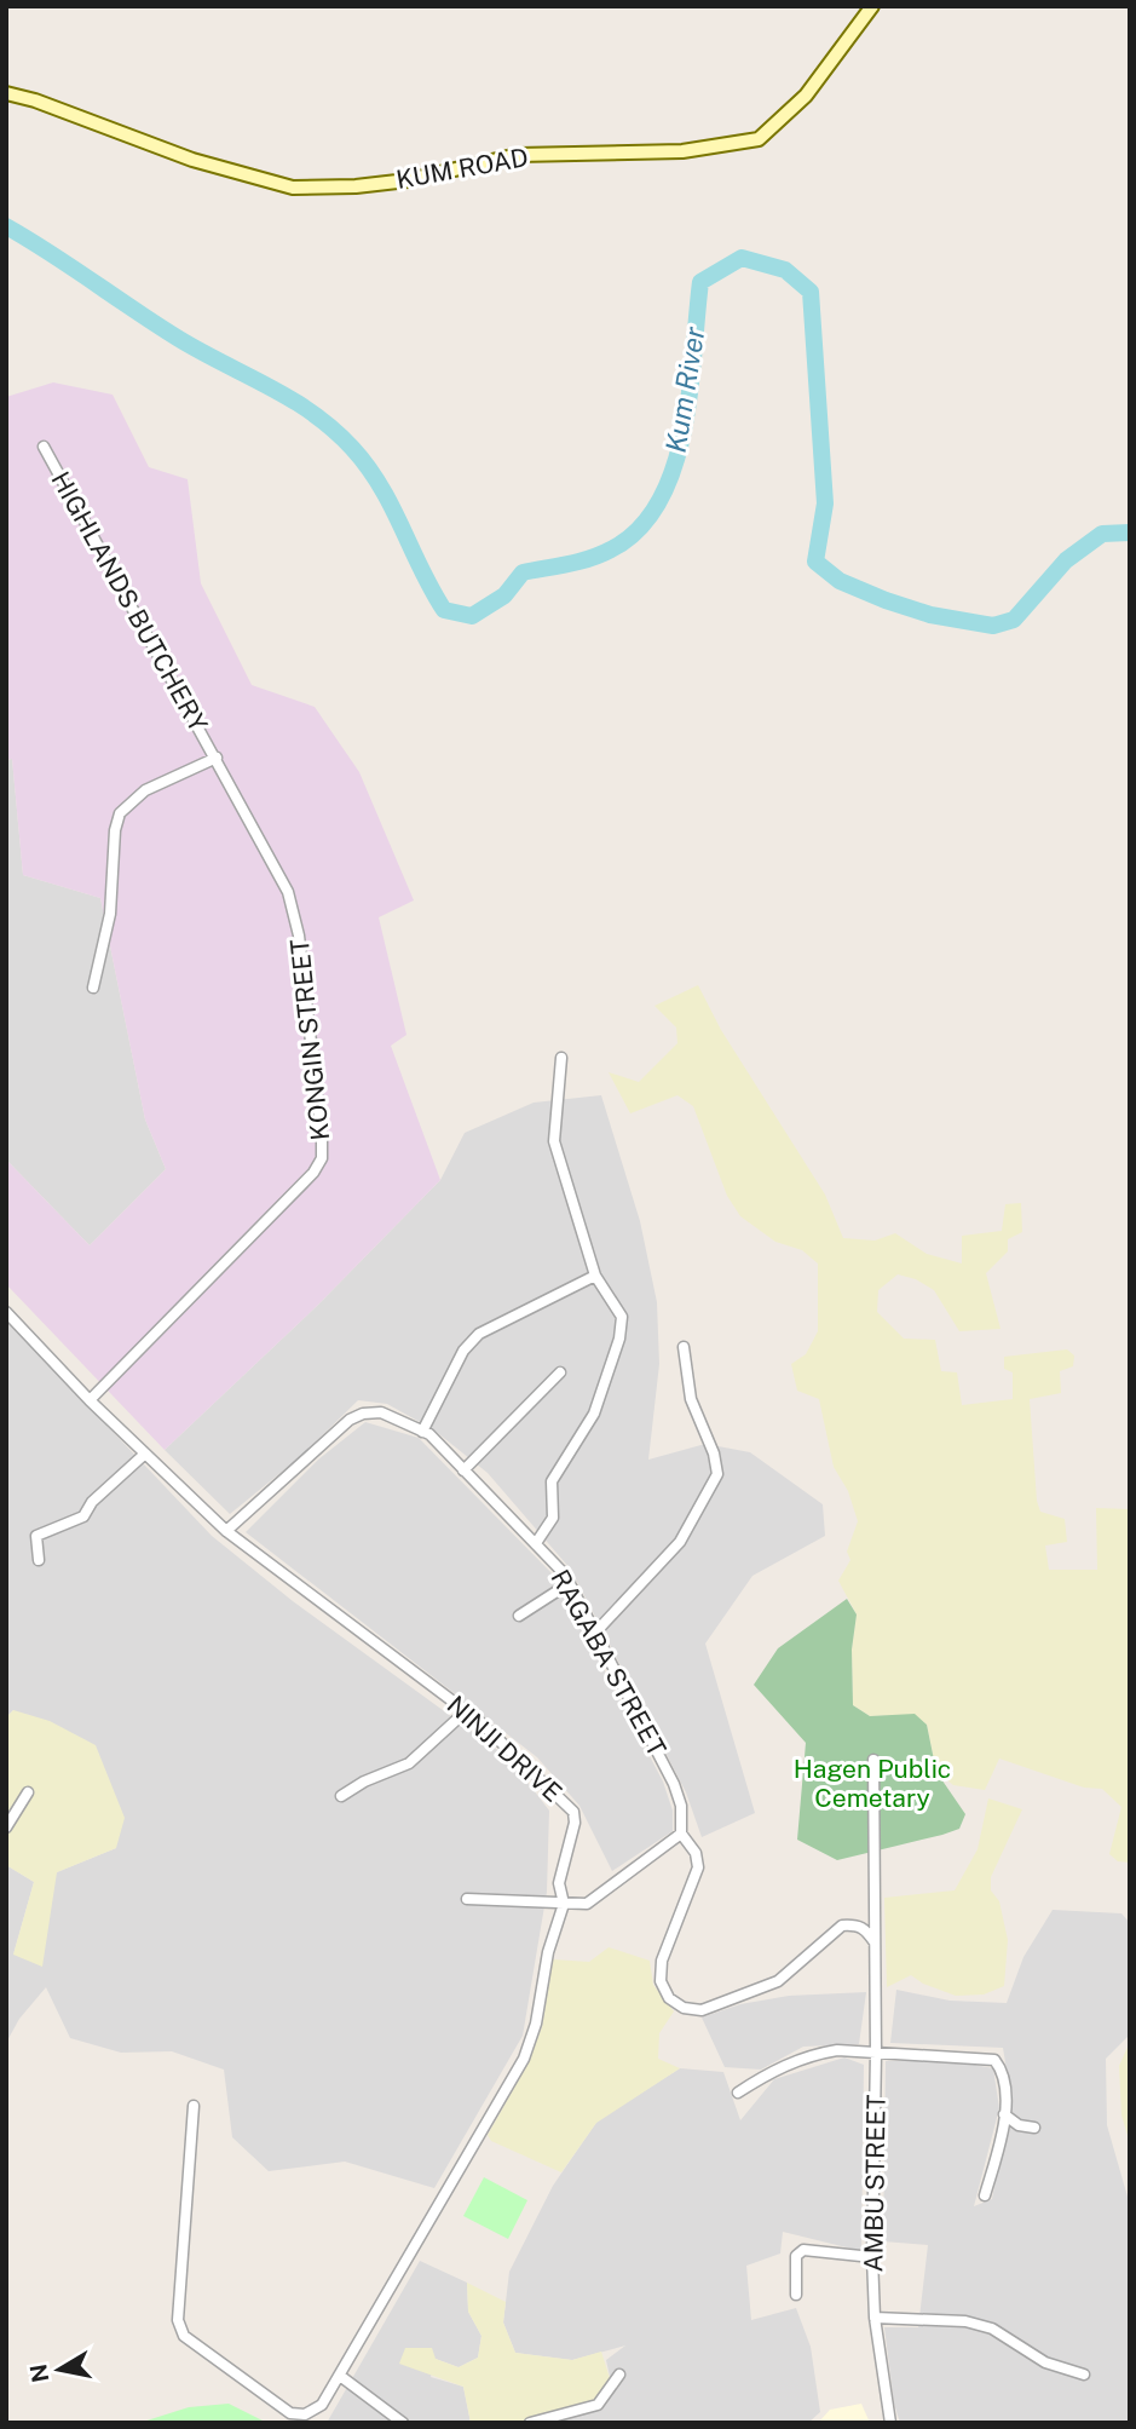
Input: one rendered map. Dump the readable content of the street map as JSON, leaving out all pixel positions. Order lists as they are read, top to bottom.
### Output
{
  "streets": {
    "street": [
      "KUM ROAD",
      "HIGHLANDS BUTCHERY",
      "KONGIN STREET",
      "RAGABA STREET",
      "NINJI DRIVE",
      "AMBU STREET"
    ]
  },
  "crossings": [
    ["HIGHLANDS BUTCHERY", "KONGIN STREET"],
    ["KONGIN STREET", "NINJI DRIVE"],
    ["RAGABA STREET", "NINJI DRIVE"],
    ["RAGABA STREET", "AMBU STREET"]
  ],
  "water": ["Kum River"],
  "parks": ["Hagen Public Cemetary"],
  "north": "left"
}
